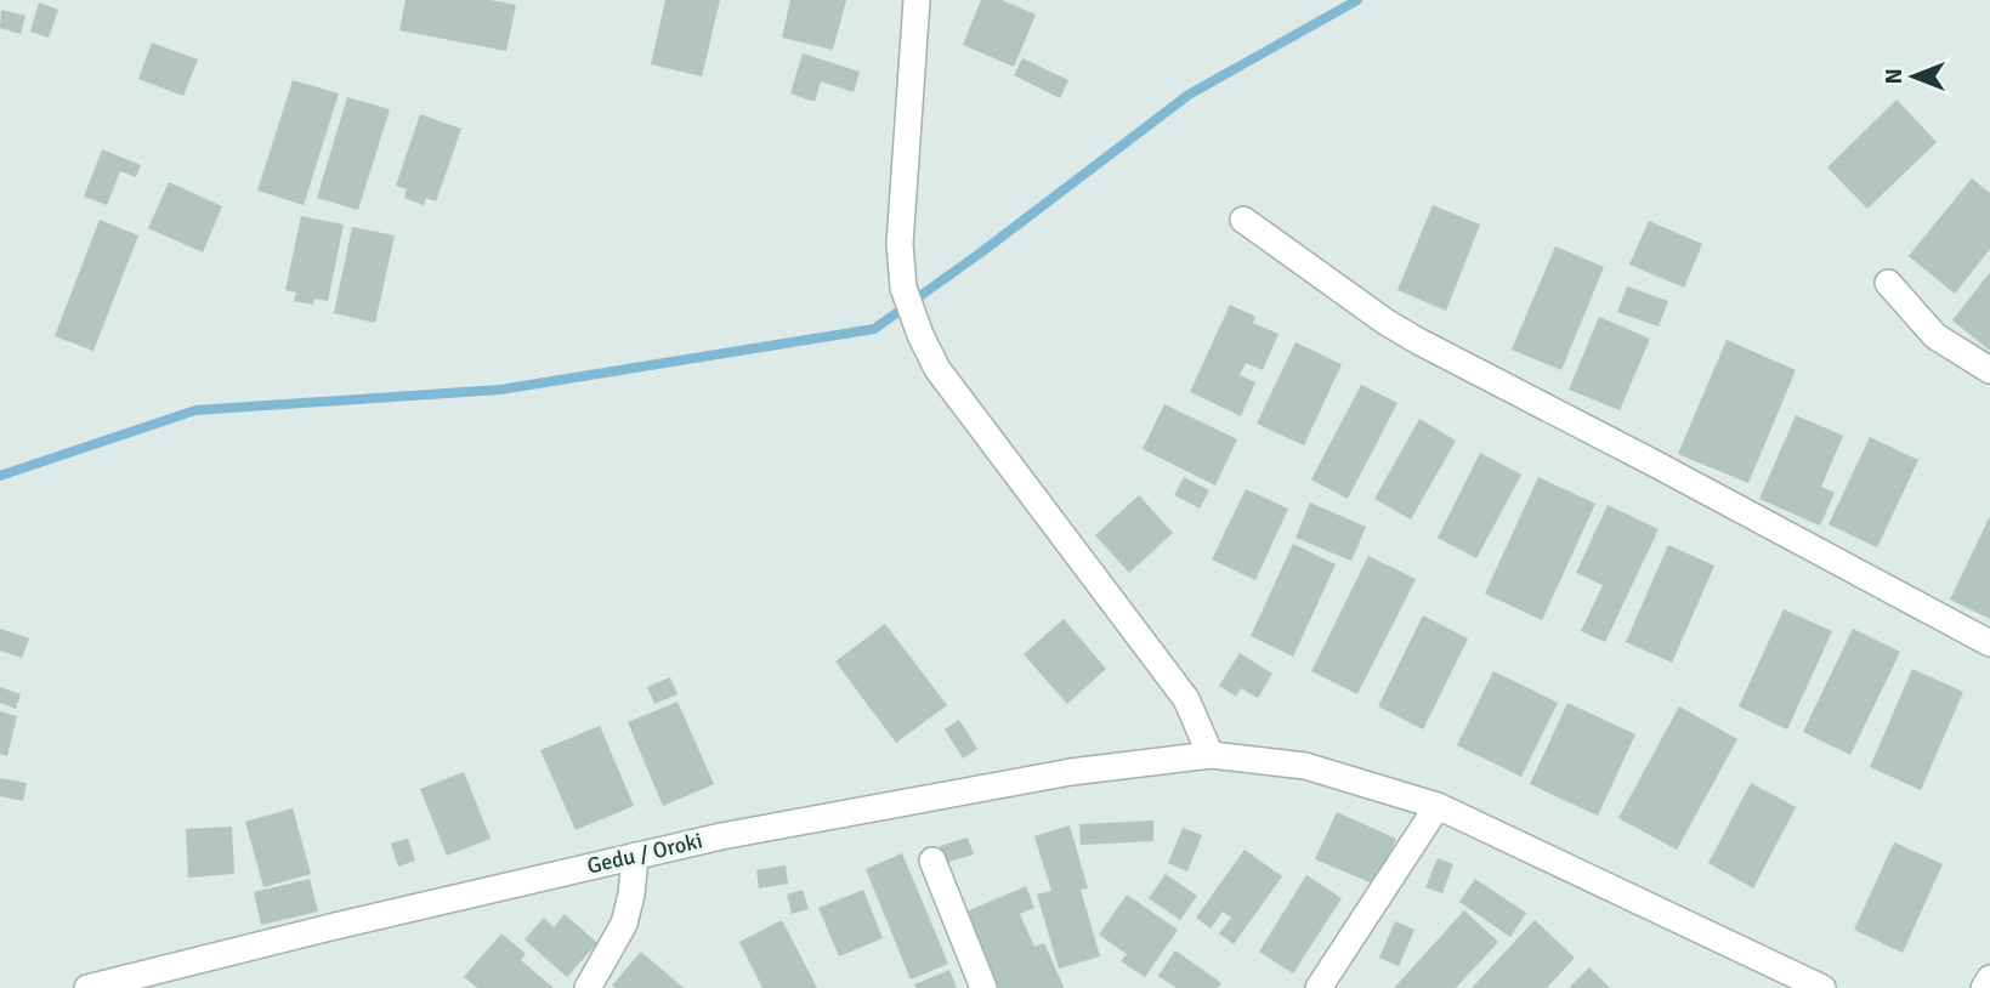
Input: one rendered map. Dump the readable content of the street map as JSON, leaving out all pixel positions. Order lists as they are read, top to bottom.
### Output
{
  "streets": {
    "street": ["Gedu / Oroki"]
  },
  "north": "left"
}
